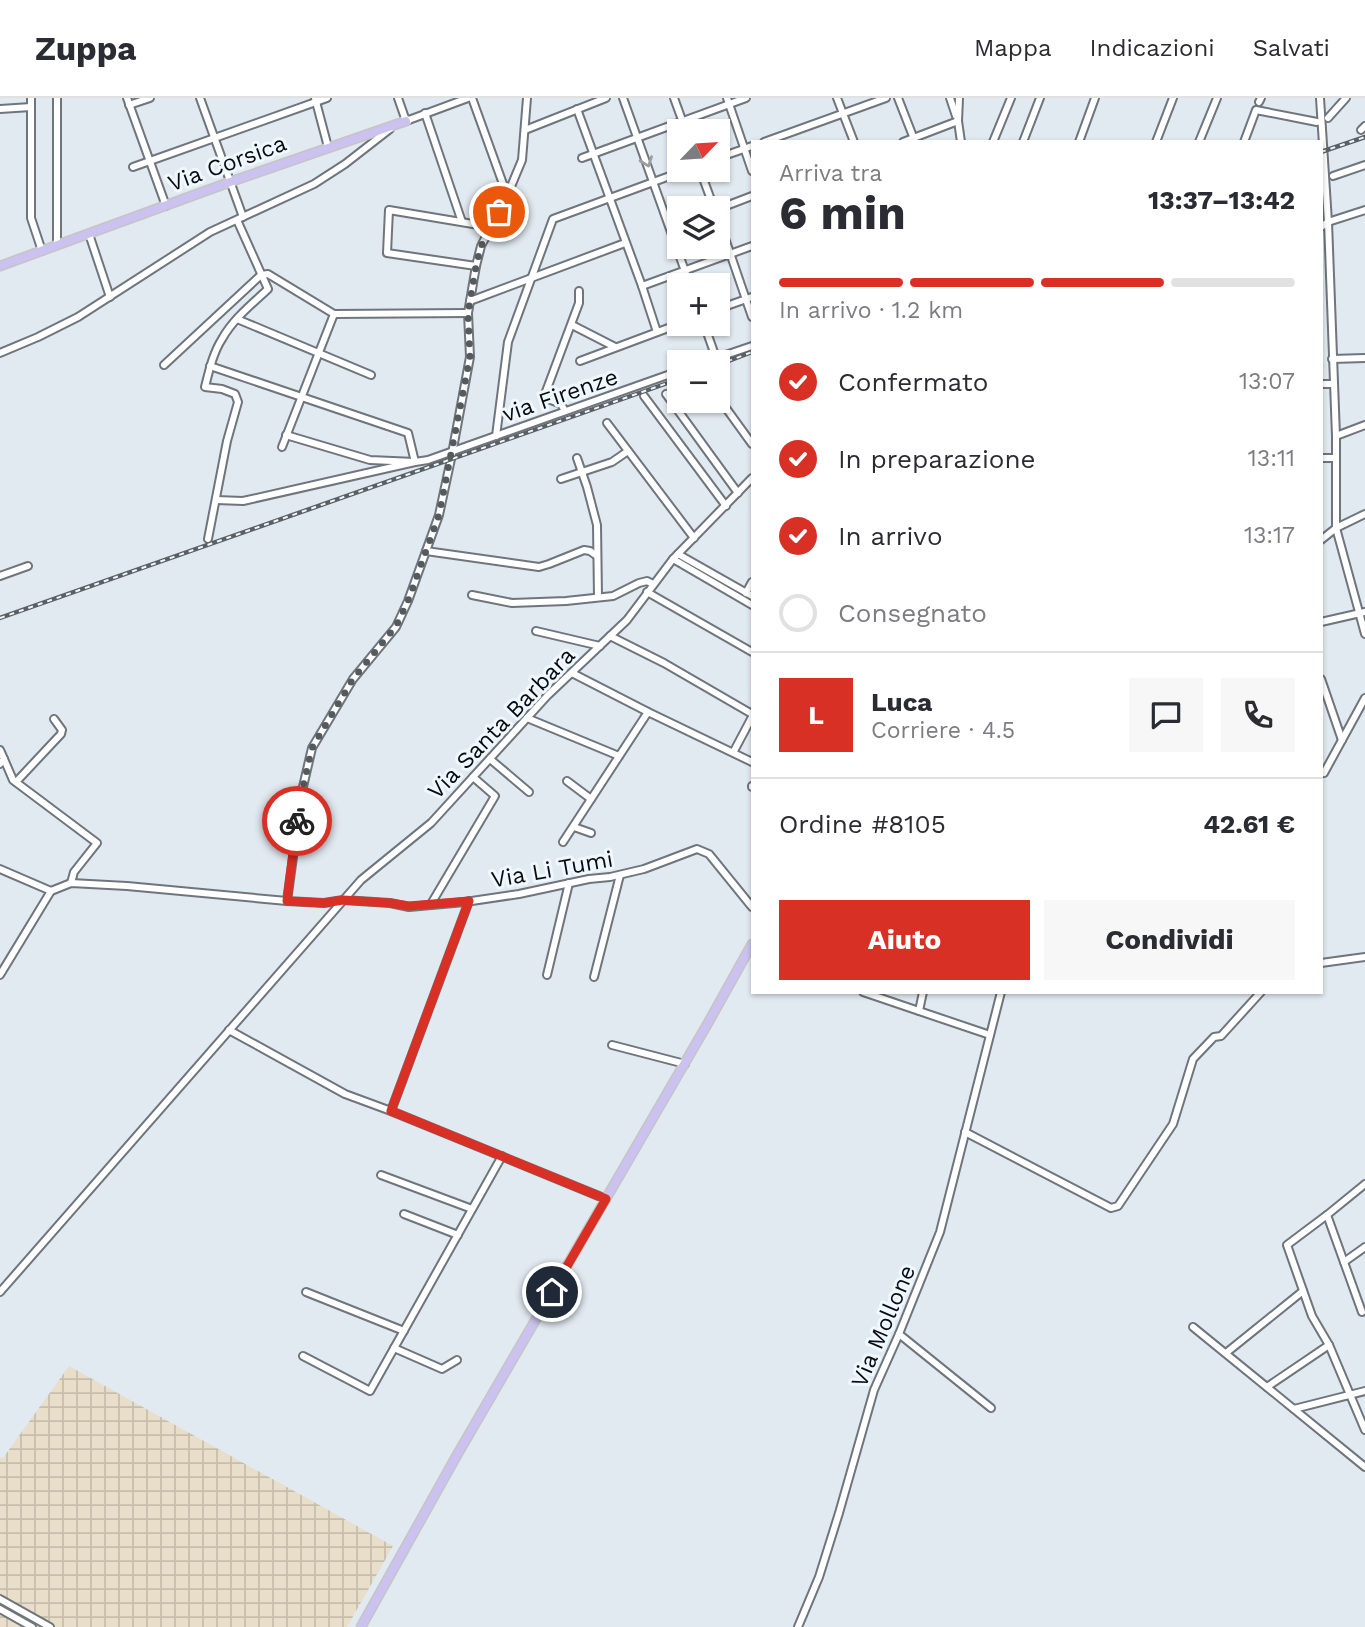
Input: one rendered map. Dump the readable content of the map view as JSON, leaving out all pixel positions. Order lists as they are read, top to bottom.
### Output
{
  "streets": {
    "main road": ["Via Corsica"],
    "street": [
      "via Firenze",
      "Via Santa Barbara",
      "Via Li Tumi",
      "Via Mollone"
    ]
  },
  "crossings": [
    ["Via Santa Barbara", "Via Li Tumi"]
  ],
  "north": "top right",
  "page": {
    "header": "Zuppa",
    "nav": ["Mappa", "Indicazioni", "Salvati"],
    "map_buttons": ["+", "−"],
    "heading": ["6 min", "Arriva tra", "13:37–13:42"],
    "panel": [
      "Luca",
      "Corriere · 4.5",
      "Ordine #8105",
      "42.61 €"
    ],
    "bar": "In arrivo · 1.2 km",
    "list": [
      ["Confermato", "13:07"],
      ["In preparazione", "13:11"],
      ["In arrivo", "13:17"],
      "Consegnato"
    ],
    "round": "L",
    "buttons": ["Aiuto", "Condividi"]
  }
}
